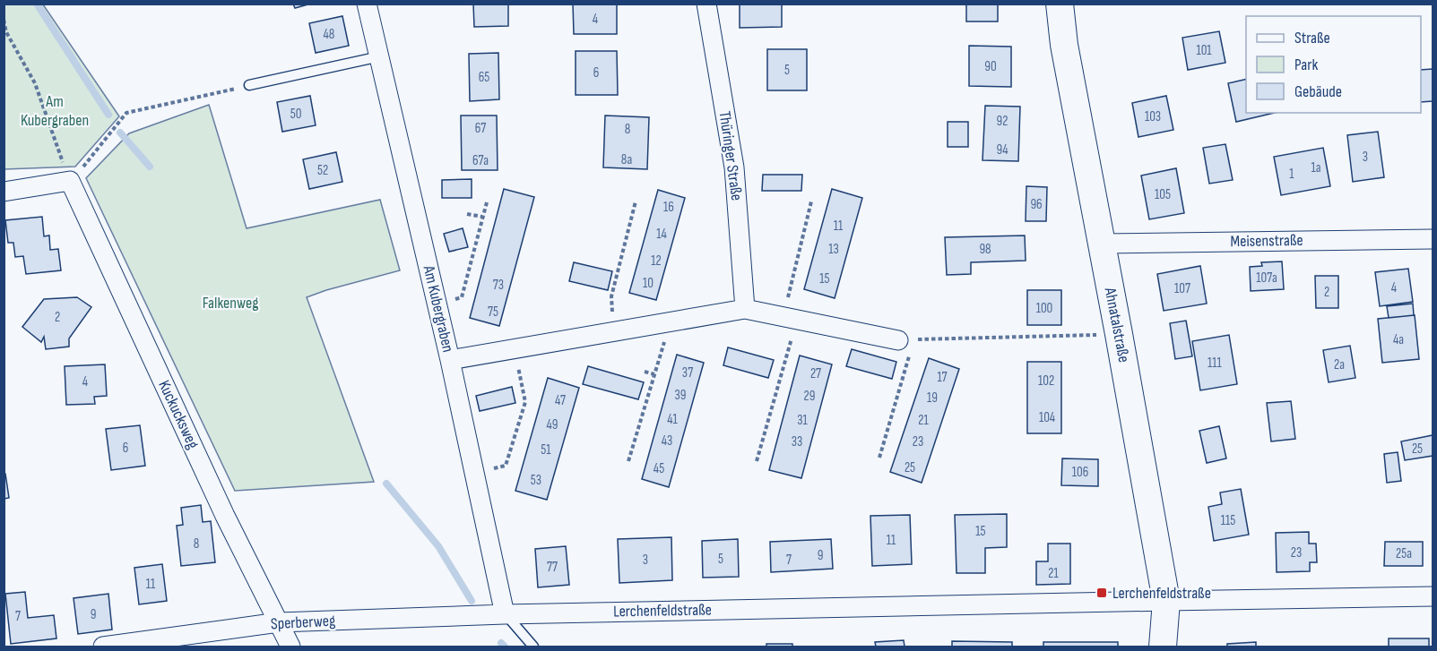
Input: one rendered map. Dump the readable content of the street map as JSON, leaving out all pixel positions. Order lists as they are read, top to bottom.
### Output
{
  "streets": {
    "street": [
      "Thüringer Straße",
      "Meisenstraße",
      "Am Kubergraben",
      "Ahnatalstraße",
      "Kuckucksweg",
      "Lerchenfeldstraße",
      "Sperberweg"
    ]
  },
  "crossings": [
    ["Meisenstraße", "Ahnatalstraße"],
    ["Am Kubergraben", "Lerchenfeldstraße"],
    ["Am Kubergraben", "Sperberweg"],
    ["Ahnatalstraße", "Lerchenfeldstraße"],
    ["Kuckucksweg", "Sperberweg"],
    ["Lerchenfeldstraße", "Sperberweg"]
  ],
  "parks": ["Am Kubergraben", "Falkenweg"],
  "places": {
    "transit": ["Lerchenfeldstraße"]
  },
  "house_numbers": [
    "4",
    "48",
    "101",
    "90",
    "5",
    "6",
    "65",
    "50",
    "103",
    "92",
    "67",
    "8",
    "94",
    "3",
    "8a",
    "67a",
    "1a",
    "52",
    "1",
    "105",
    "96",
    "16",
    "11",
    "14",
    "13",
    "98",
    "12",
    "107a",
    "15",
    "10",
    "73",
    "4",
    "107",
    "2",
    "100",
    "75",
    "2",
    "4a",
    "111",
    "2a",
    "37",
    "27",
    "17",
    "102",
    "4",
    "39",
    "29",
    "19",
    "47",
    "104",
    "41",
    "31",
    "21",
    "49",
    "43",
    "33",
    "23",
    "6",
    "25",
    "51",
    "25",
    "45",
    "106",
    "53",
    "115",
    "15",
    "11",
    "8",
    "23",
    "25a",
    "9",
    "5",
    "3",
    "7",
    "77",
    "21",
    "11",
    "9",
    "7"
  ],
  "legend": ["Straße", "Park", "Gebäude"]
}
